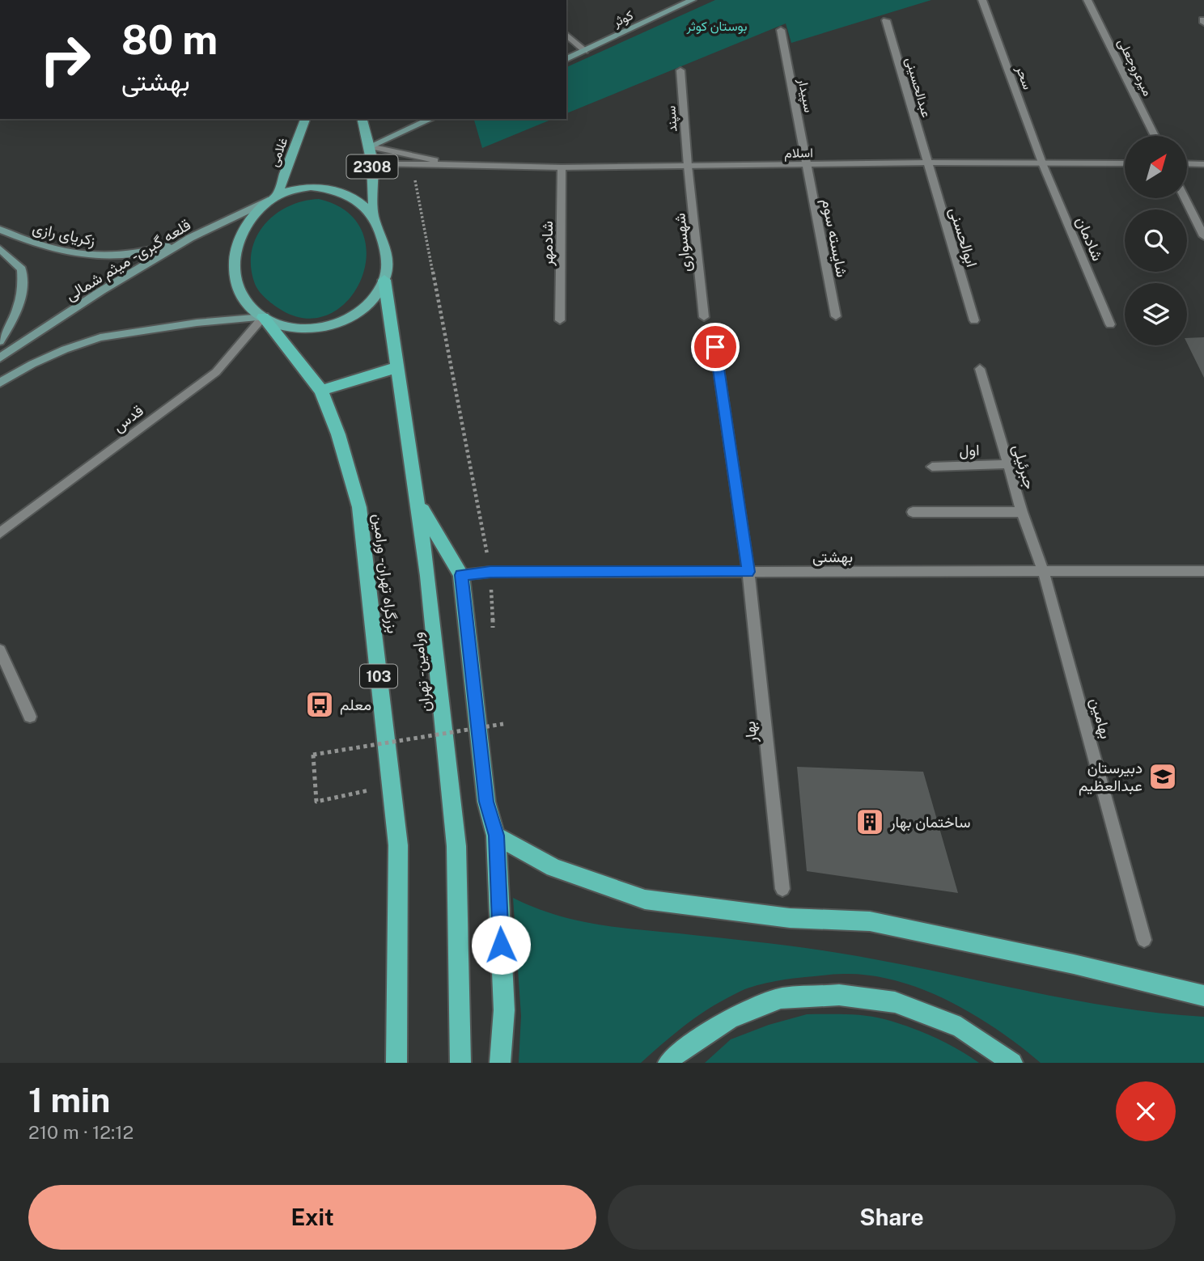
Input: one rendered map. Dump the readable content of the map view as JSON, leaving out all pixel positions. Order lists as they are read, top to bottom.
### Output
{
  "streets": {
    "highway": ["بزرگراه تهران - ورامین", "ورامین - تهران", "103"],
    "main road": [
      "کوثر",
      "غلامی",
      "2308",
      "زکریای رازی",
      "قلعه گبری - میثم شمالی"
    ],
    "street": [
      "میرعروجعلی",
      "سحر",
      "عبدالحسینی",
      "سپیدار",
      "سپند",
      "اسلام",
      "ابوالحسنی",
      "شایسته سوم",
      "شادمان",
      "شهسواری",
      "شادمهر",
      "قدس",
      "اول",
      "جبرئیلی",
      "بهشتی",
      "بهامین",
      "بهار"
    ]
  },
  "crossings": [
    ["سحر", "اسلام"],
    ["سحر", "شادمان"],
    ["عبدالحسینی", "اسلام"],
    ["عبدالحسینی", "ابوالحسنی"],
    ["سپیدار", "اسلام"],
    ["سپیدار", "شایسته سوم"],
    ["سپند", "اسلام"],
    ["سپند", "شهسواری"],
    ["غلامی", "2308"],
    ["غلامی", "قلعه گبری - میثم شمالی"],
    ["غلامی", "قدس"],
    ["غلامی", "بزرگراه تهران - ورامین"],
    ["غلامی", "ورامین - تهران"],
    ["اسلام", "ابوالحسنی"],
    ["اسلام", "شایسته سوم"],
    ["اسلام", "شادمان"],
    ["اسلام", "شهسواری"],
    ["اسلام", "شادمهر"],
    ["2308", "قلعه گبری - میثم شمالی"],
    ["2308", "قدس"],
    ["2308", "بزرگراه تهران - ورامین"],
    ["2308", "ورامین - تهران"],
    ["زکریای رازی", "قلعه گبری - میثم شمالی"],
    ["قلعه گبری - میثم شمالی", "قدس"],
    ["قلعه گبری - میثم شمالی", "بزرگراه تهران - ورامین"],
    ["قلعه گبری - میثم شمالی", "ورامین - تهران"],
    ["قدس", "بزرگراه تهران - ورامین"],
    ["قدس", "ورامین - تهران"],
    ["اول", "جبرئیلی"],
    ["جبرئیلی", "بهشتی"],
    ["جبرئیلی", "بهامین"],
    ["بهشتی", "بهامین"],
    ["بهشتی", "بهار"],
    ["بزرگراه تهران - ورامین", "ورامین - تهران"]
  ],
  "parks": ["بوستان کوثر"],
  "places": {
    "bus stop": ["معلم"],
    "school or university": ["دبیرستان عبدالعظیم"],
    "building": ["ساختمان بهار"]
  },
  "north": "top right",
  "page": {
    "turn": ["80 m", "بهشتی"],
    "heading": ["1 min", "210 m · 12:12"],
    "buttons": ["Exit", "Share"]
  }
}
